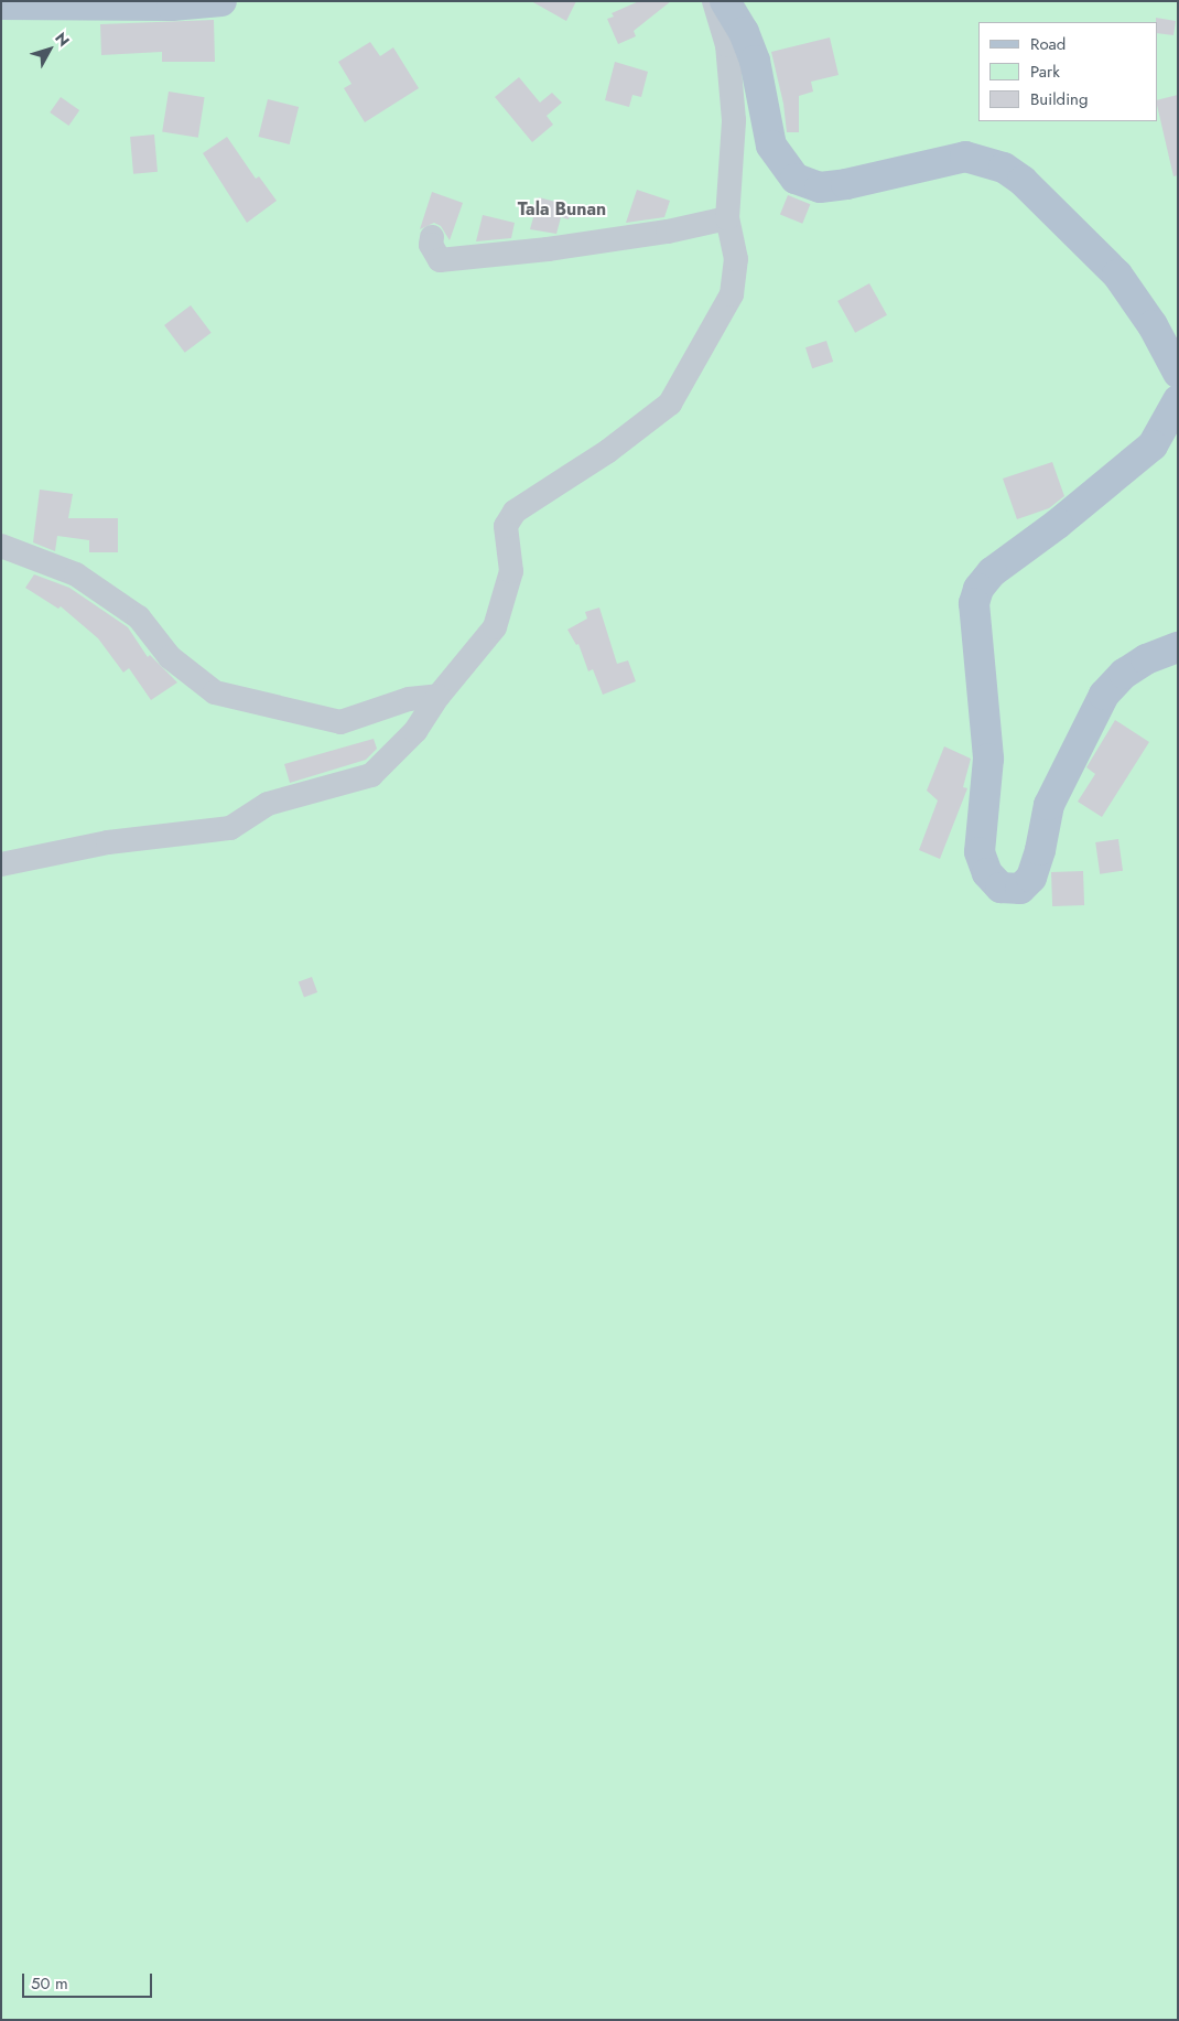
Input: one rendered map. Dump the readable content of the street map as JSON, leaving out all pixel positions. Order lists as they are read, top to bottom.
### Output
{
  "districts": ["Tala Bunan"],
  "legend": ["Road", "Park", "Building"],
  "scale_bar": "50 m",
  "north": "top right"
}
